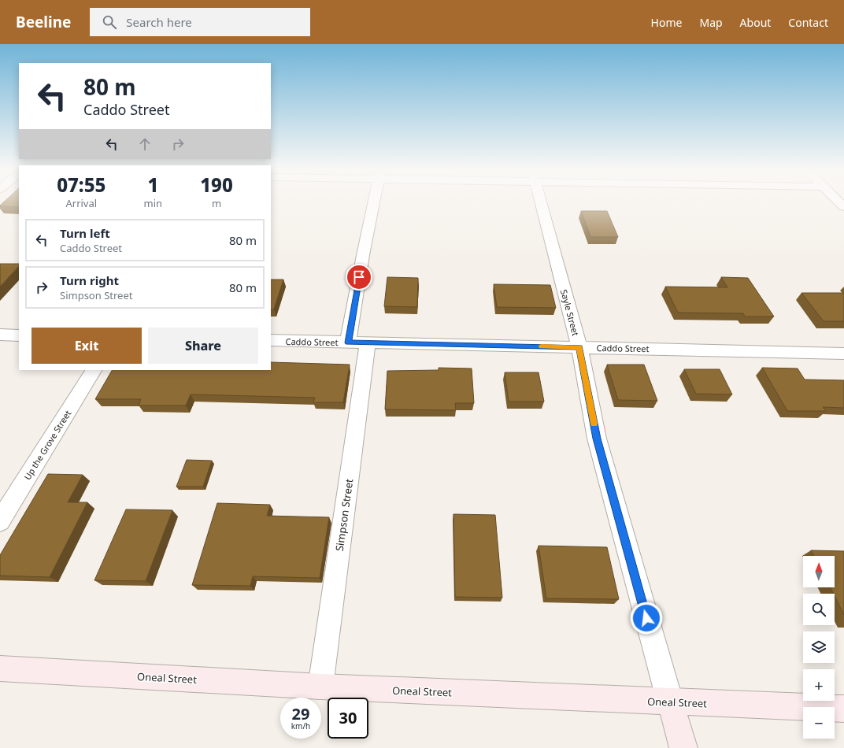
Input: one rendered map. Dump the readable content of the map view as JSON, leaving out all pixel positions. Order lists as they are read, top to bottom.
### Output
{
  "streets": {
    "street": [
      "Sayle Street",
      "Caddo Street",
      "Up the Grove Street",
      "Simpson Street",
      "Oneal Street"
    ]
  },
  "crossings": [
    ["Sayle Street", "Caddo Street"],
    ["Sayle Street", "Oneal Street"],
    ["Caddo Street", "Simpson Street"],
    ["Simpson Street", "Oneal Street"]
  ],
  "north": "top",
  "page": {
    "header": "Beeline",
    "search": "Search here",
    "nav": [
      "Home",
      "Map",
      "About",
      "Contact"
    ],
    "turn": ["80 m", "Caddo Street"],
    "eta": [
      "07:55",
      "Arrival",
      "1",
      "min",
      "190",
      "m"
    ],
    "list": [
      {
        "name": "Turn left",
        "note": "Caddo Street",
        "value": "80 m"
      },
      {
        "name": "Turn right",
        "note": "Simpson Street",
        "value": "80 m"
      }
    ],
    "buttons": ["Exit", "Share"],
    "map_buttons": ["+", "−"],
    "speed": "29 km/h",
    "limit": "30"
  }
}
